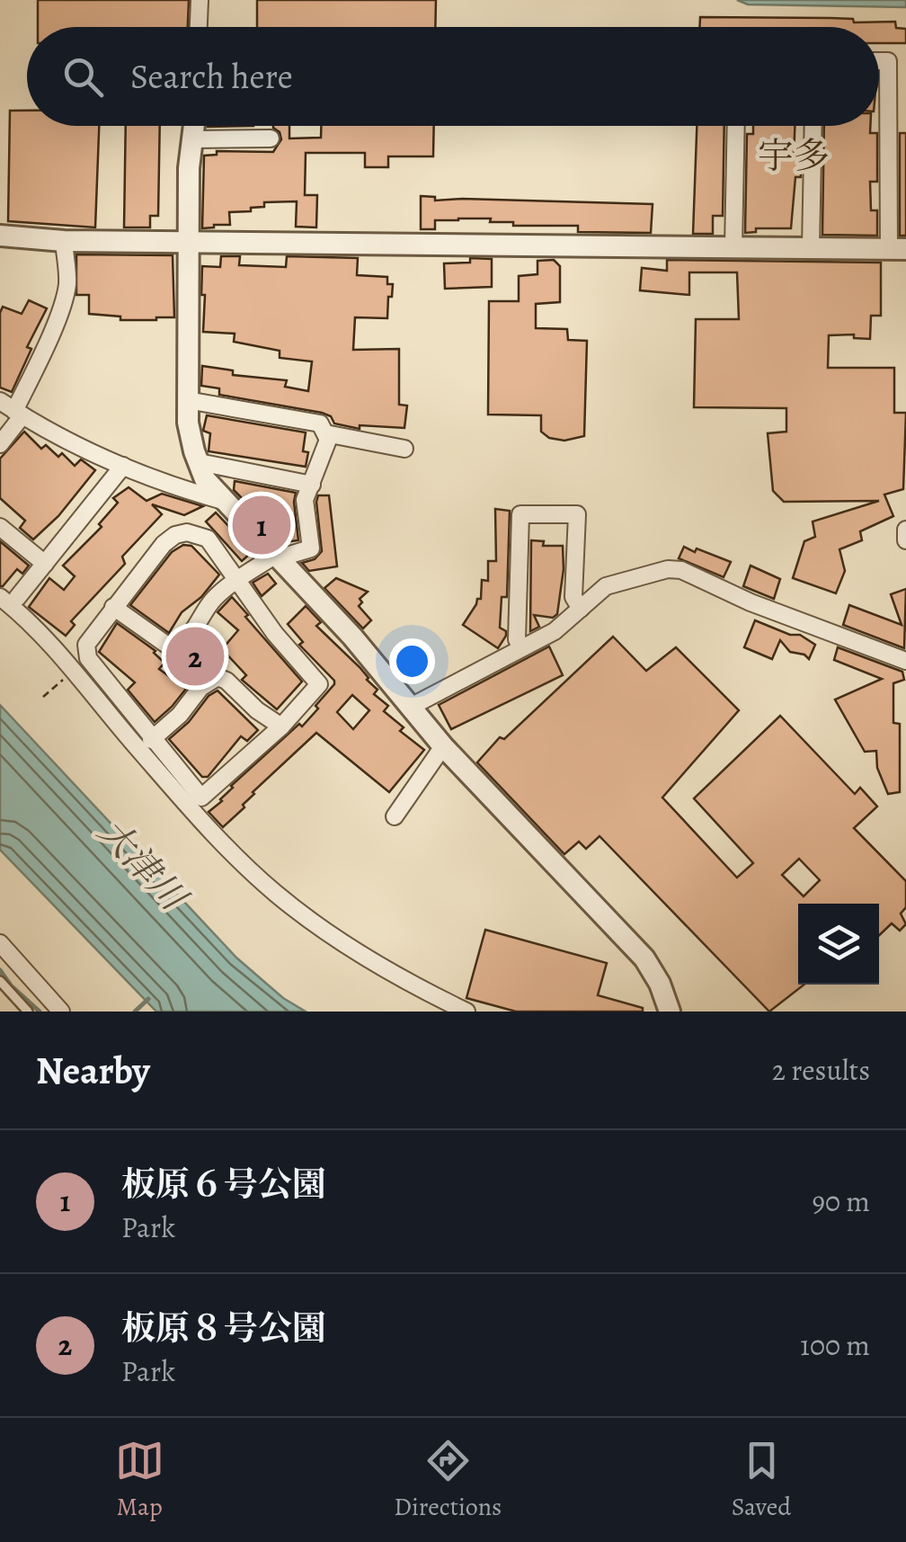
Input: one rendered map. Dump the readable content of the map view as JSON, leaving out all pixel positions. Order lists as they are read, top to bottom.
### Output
{
  "districts": ["宇多"],
  "water": ["大津川"],
  "page": {
    "search": "Search here",
    "pins": ["1", "2"],
    "heading": ["Nearby", "2 results"],
    "list": [
      {
        "mark": "1",
        "name": "板原６号公園",
        "note": "Park",
        "value": "90 m"
      },
      {
        "mark": "2",
        "name": "板原８号公園",
        "note": "Park",
        "value": "100 m"
      }
    ],
    "nav": ["Map", "Directions", "Saved"]
  }
}
